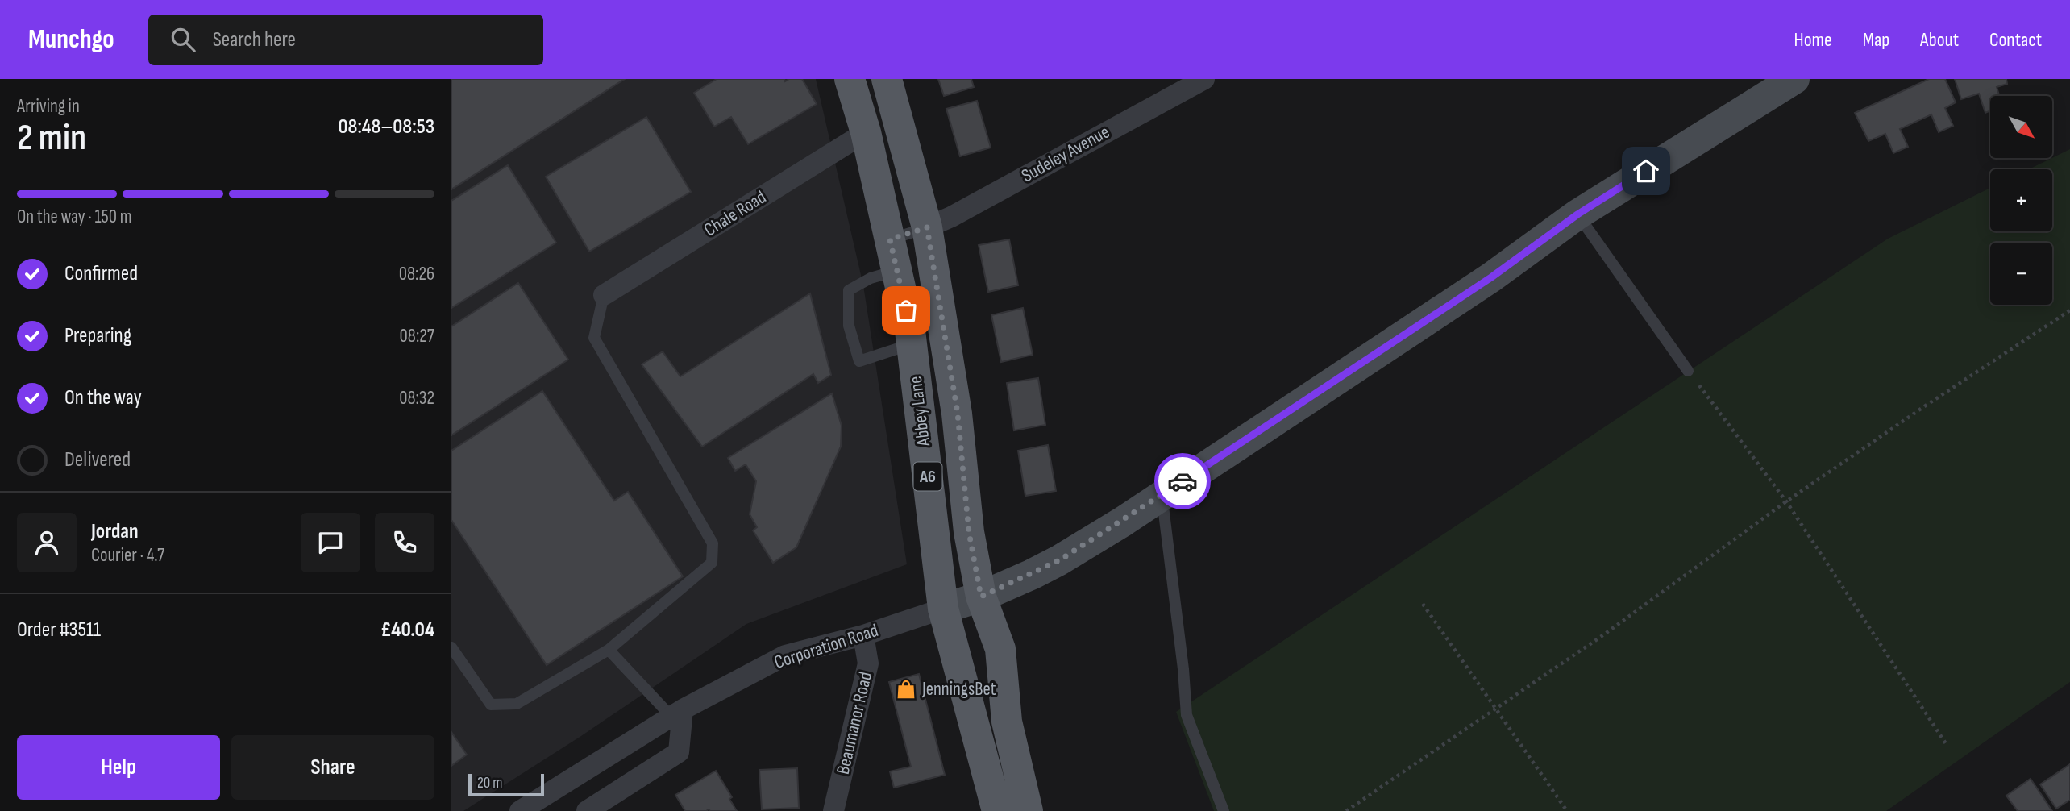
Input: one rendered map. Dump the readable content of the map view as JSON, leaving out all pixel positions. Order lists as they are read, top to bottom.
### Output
{
  "streets": {
    "main road": ["Abbey Lane", "A6"],
    "street": [
      "Sudeley Avenue",
      "Chale Road",
      "Corporation Road",
      "Beaumanor Road"
    ]
  },
  "crossings": [
    ["Sudeley Avenue", "Abbey Lane"],
    ["Chale Road", "Abbey Lane"],
    ["Abbey Lane", "Corporation Road"],
    ["Corporation Road", "Beaumanor Road"]
  ],
  "places": {
    "shop": ["JenningsBet"]
  },
  "scale_bar": "20 m",
  "north": "bottom right",
  "page": {
    "header": "Munchgo",
    "search": "Search here",
    "nav": [
      "Home",
      "Map",
      "About",
      "Contact"
    ],
    "heading": ["2 min", "Arriving in", "08:48–08:53"],
    "panel": [
      "Jordan",
      "Courier · 4.7",
      "Order #3511",
      "£40.04"
    ],
    "map_buttons": ["+", "−"],
    "bar": "On the way · 150 m",
    "list": [
      ["Confirmed", "08:26"],
      ["Preparing", "08:27"],
      ["On the way", "08:32"],
      "Delivered"
    ],
    "buttons": ["Help", "Share"],
    "scale": "20 m"
  }
}
